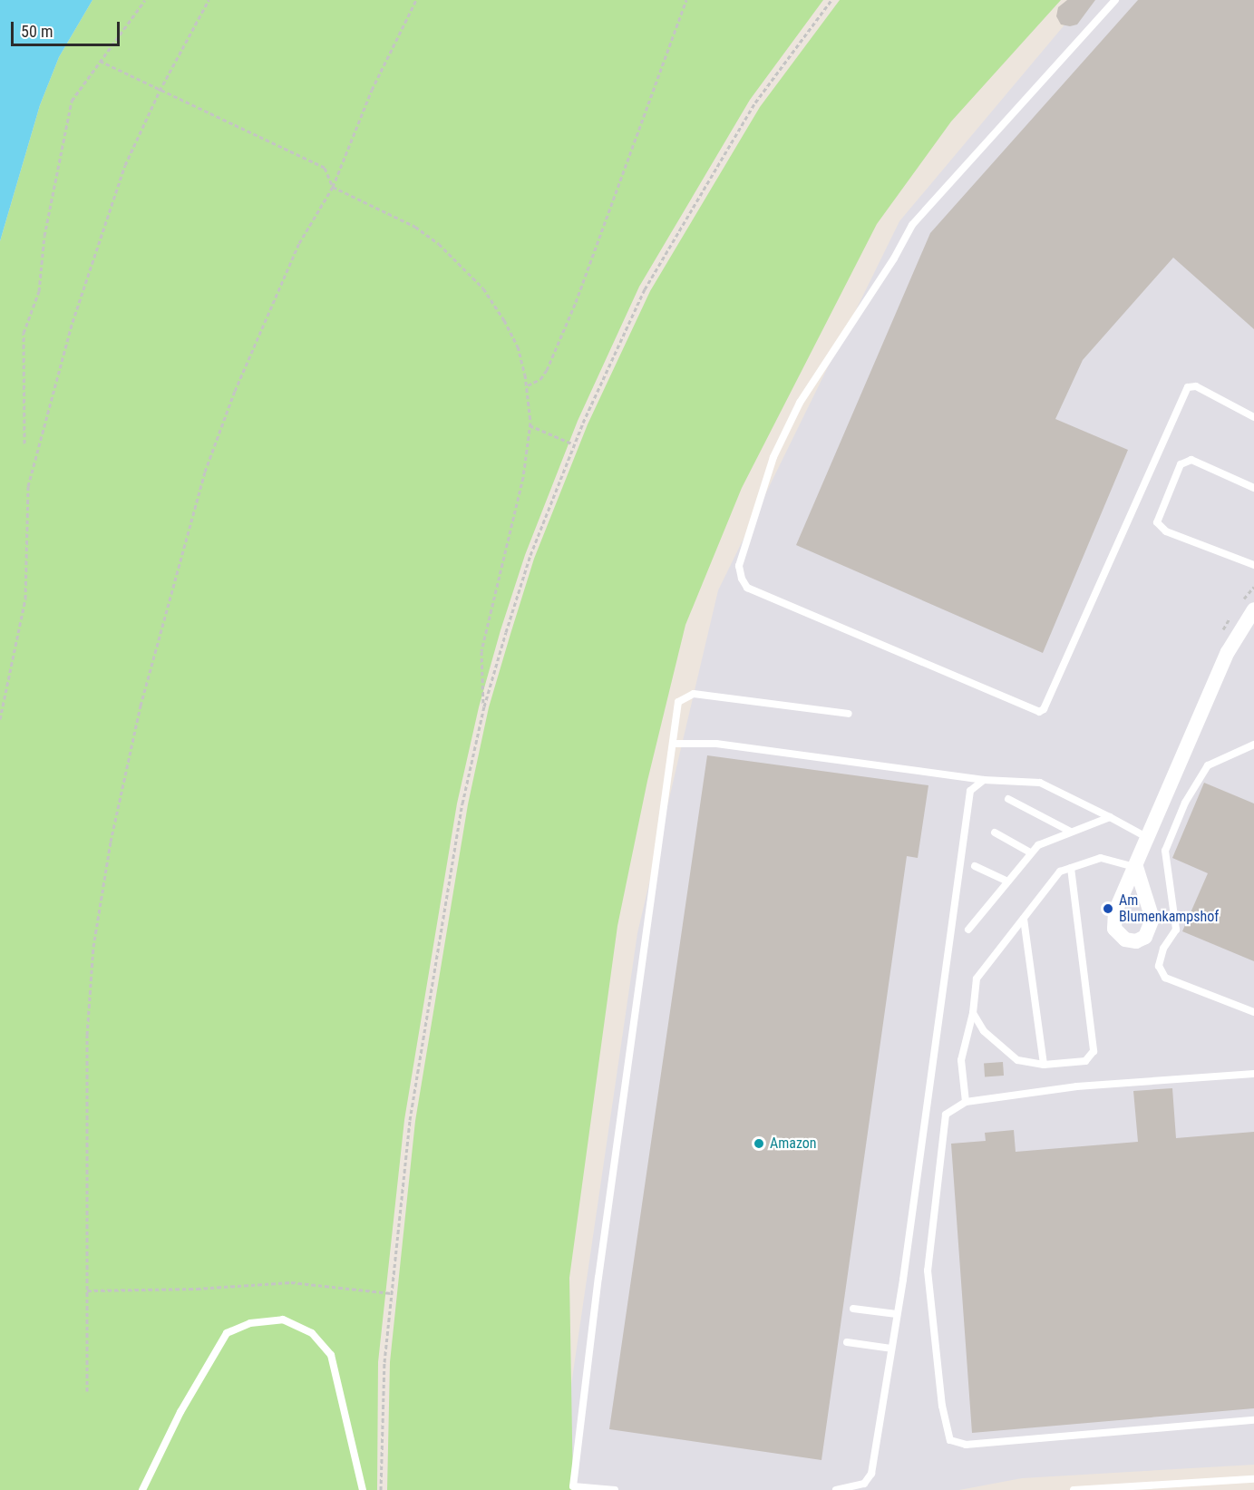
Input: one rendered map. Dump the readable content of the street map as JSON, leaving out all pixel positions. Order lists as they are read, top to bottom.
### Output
{
  "places": ["Am Blumenkampshof", "Amazon"],
  "scale_bar": "50 m"
}
